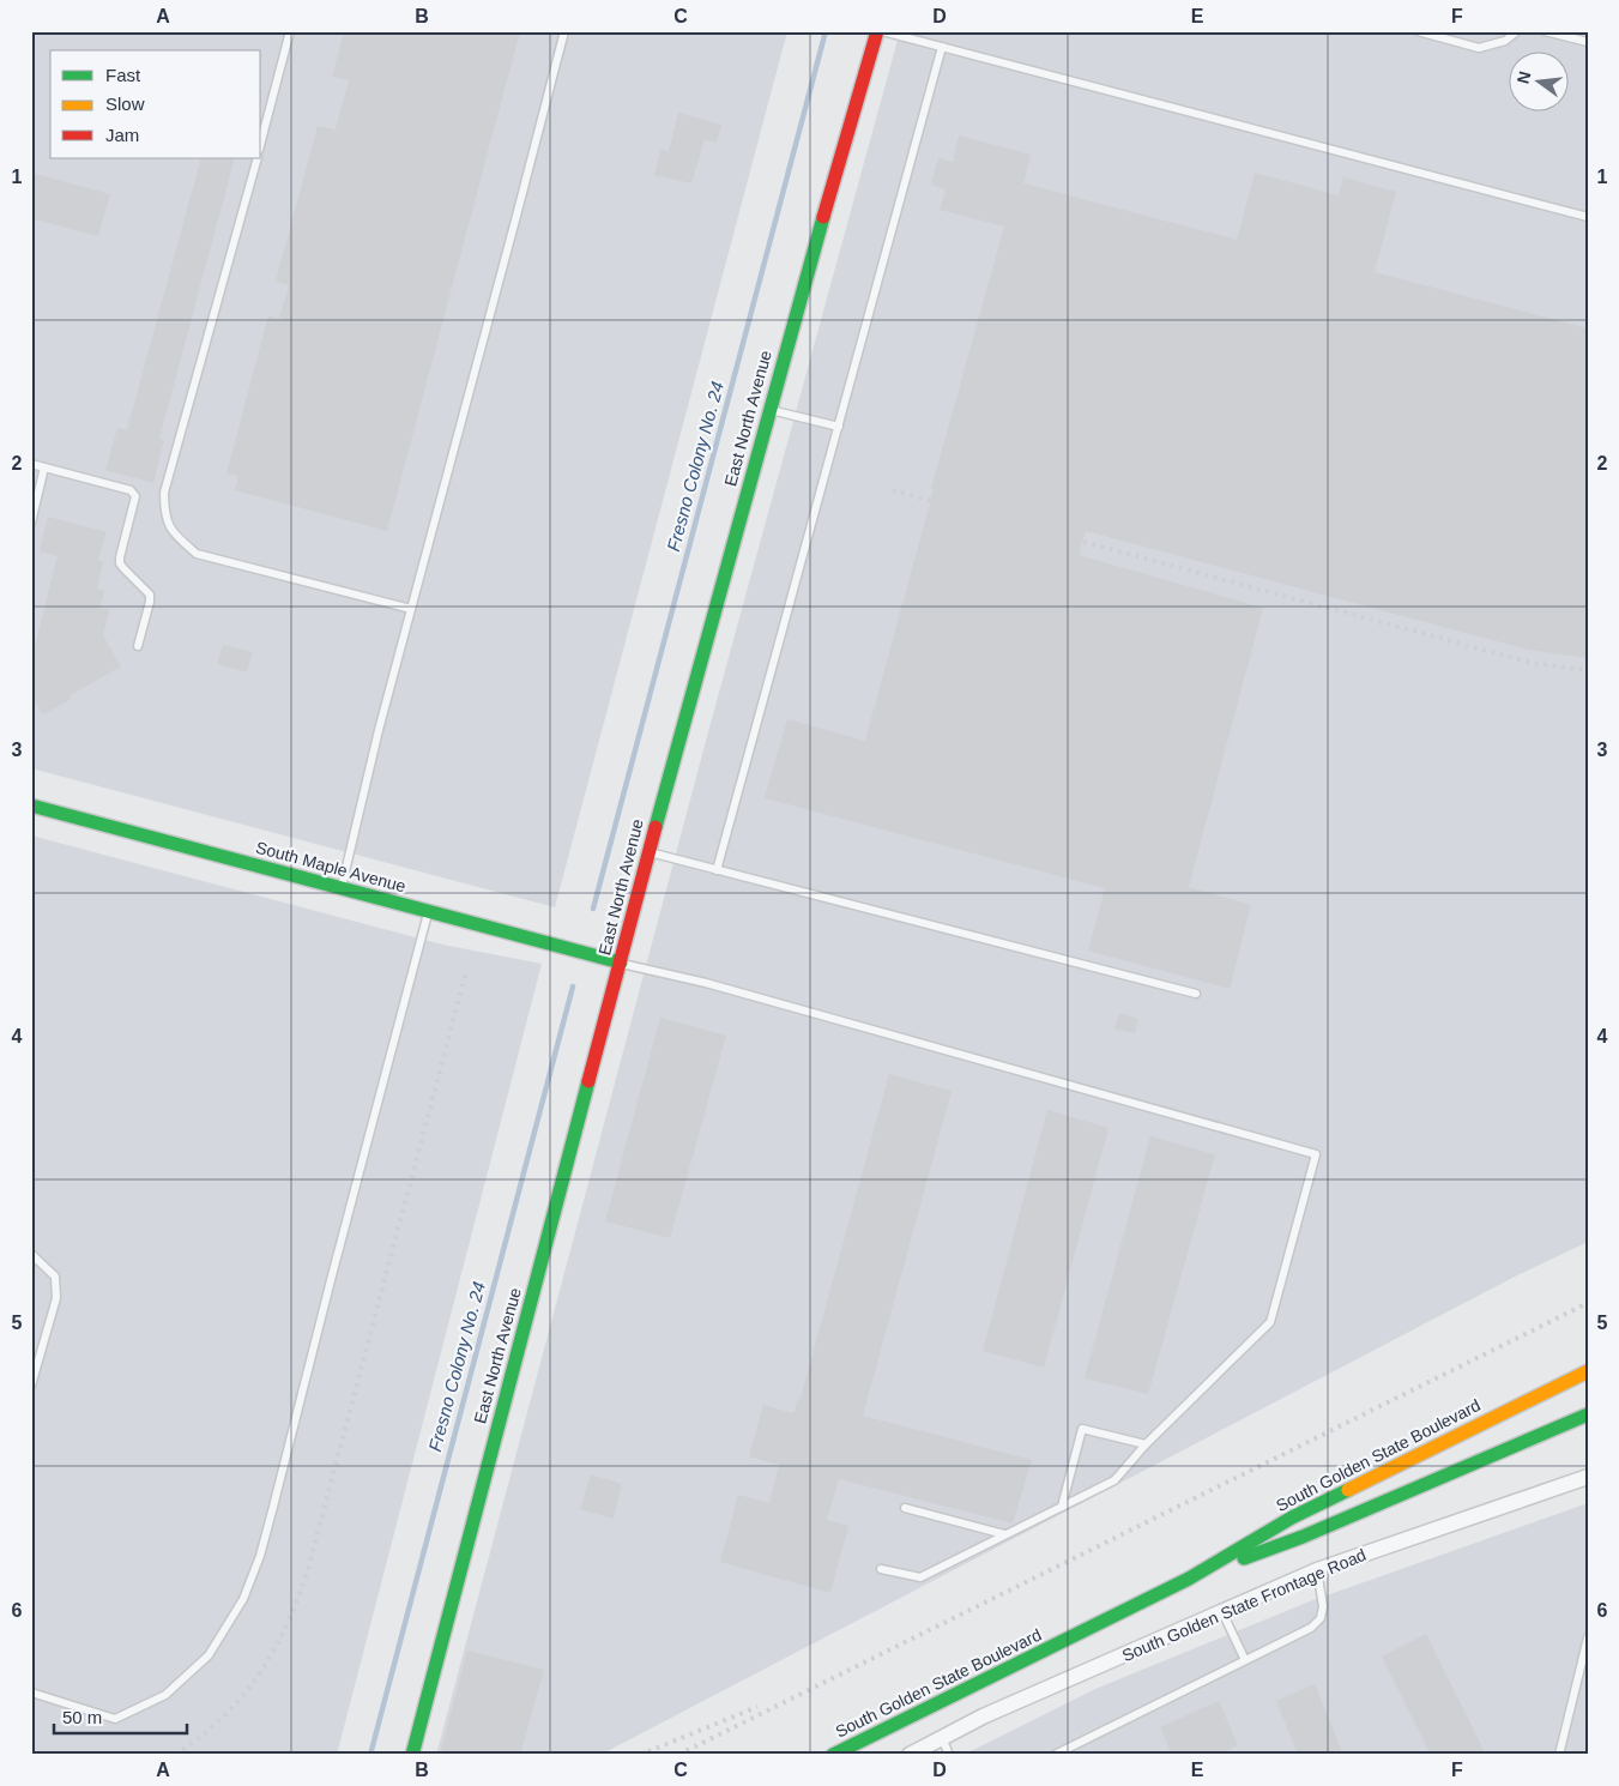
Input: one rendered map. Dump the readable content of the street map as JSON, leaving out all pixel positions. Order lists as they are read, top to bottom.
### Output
{
  "streets": {
    "street": [
      "East North Avenue",
      "South Maple Avenue",
      "South Golden State Boulevard",
      "South Golden State Frontage Road"
    ]
  },
  "crossings": [
    ["East North Avenue", "South Maple Avenue"]
  ],
  "water": ["Fresno Colony No. 24"],
  "legend": ["Fast", "Slow", "Jam"],
  "scale_bar": "50 m",
  "north": "left",
  "grid": {
    "columns": [
      "A",
      "B",
      "C",
      "D",
      "E",
      "F"
    ],
    "rows": [
      "1",
      "2",
      "3",
      "4",
      "5",
      "6"
    ]
  }
}
